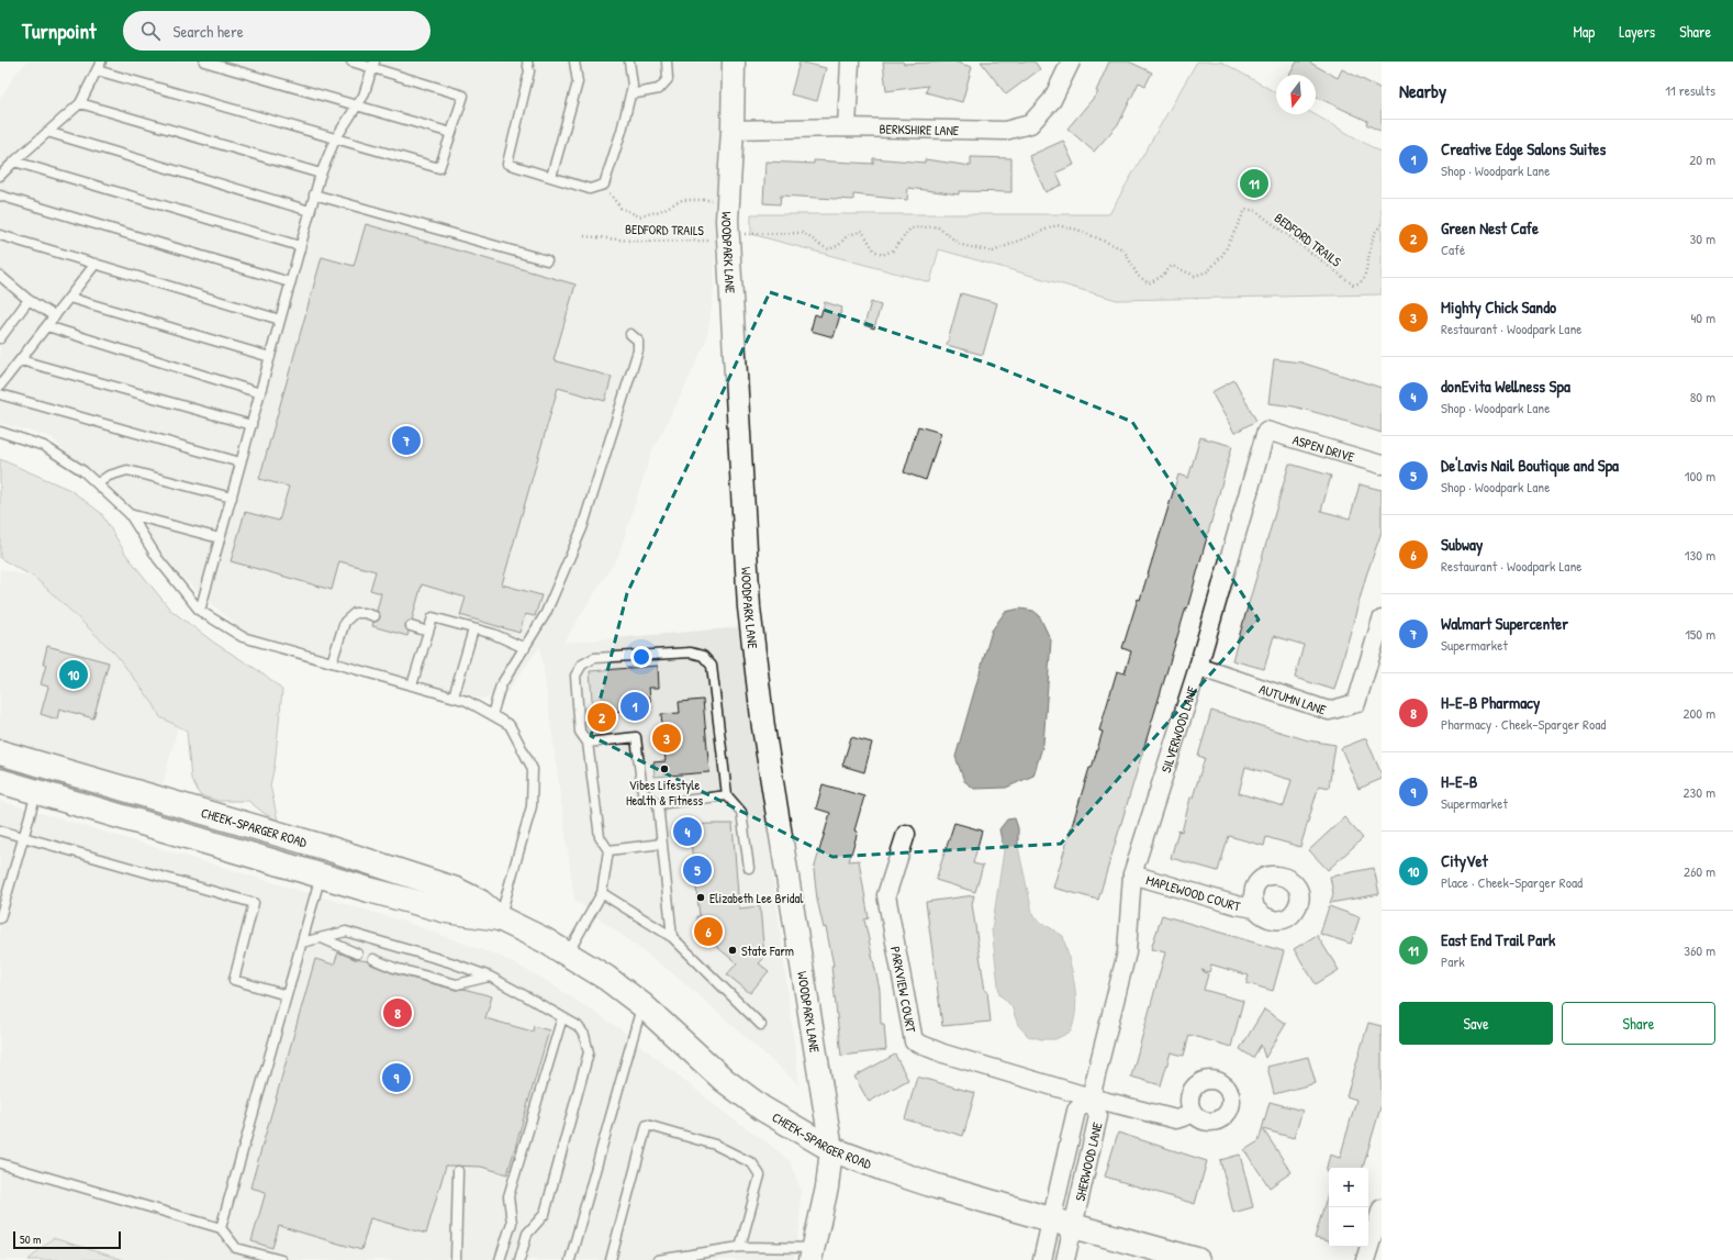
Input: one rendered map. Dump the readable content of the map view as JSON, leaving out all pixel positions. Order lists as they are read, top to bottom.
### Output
{
  "streets": {
    "main road": ["CHEEK-SPARGER ROAD"],
    "street": [
      "BERKSHIRE LANE",
      "WOODPARK LANE",
      "ASPEN DRIVE",
      "AUTUMN LANE",
      "SILVERWOOD LANE",
      "MAPLEWOOD COURT",
      "PARKVIEW COURT",
      "SHERWOOD LANE"
    ],
    "path": ["BEDFORD TRAILS"]
  },
  "crossings": [
    ["BERKSHIRE LANE", "WOODPARK LANE"],
    ["BEDFORD TRAILS", "WOODPARK LANE"],
    ["WOODPARK LANE", "CHEEK-SPARGER ROAD"],
    ["ASPEN DRIVE", "SILVERWOOD LANE"],
    ["AUTUMN LANE", "SILVERWOOD LANE"],
    ["SILVERWOOD LANE", "MAPLEWOOD COURT"],
    ["SILVERWOOD LANE", "PARKVIEW COURT"],
    ["SILVERWOOD LANE", "SHERWOOD LANE"],
    ["CHEEK-SPARGER ROAD", "SHERWOOD LANE"],
    ["PARKVIEW COURT", "SHERWOOD LANE"]
  ],
  "places": ["Vibes Lifestyle Health & Fitness", "Elizabeth Lee Bridal", "State Farm"],
  "scale_bar": "50 m",
  "north": "bottom",
  "page": {
    "header": "Turnpoint",
    "search": "Search here",
    "nav": ["Map", "Layers", "Share"],
    "heading": ["Nearby", "11 results"],
    "list": [
      {
        "mark": "1",
        "name": "Creative Edge Salons Suites",
        "note": "Shop · Woodpark Lane",
        "value": "20 m"
      },
      {
        "mark": "2",
        "name": "Green Nest Cafe",
        "note": "Café",
        "value": "30 m"
      },
      {
        "mark": "3",
        "name": "Mighty Chick Sando",
        "note": "Restaurant · Woodpark Lane",
        "value": "40 m"
      },
      {
        "mark": "4",
        "name": "donEvita Wellness Spa",
        "note": "Shop · Woodpark Lane",
        "value": "80 m"
      },
      {
        "mark": "5",
        "name": "De'Lavis Nail Boutique and Spa",
        "note": "Shop · Woodpark Lane",
        "value": "100 m"
      },
      {
        "mark": "6",
        "name": "Subway",
        "note": "Restaurant · Woodpark Lane",
        "value": "130 m"
      },
      {
        "mark": "7",
        "name": "Walmart Supercenter",
        "note": "Supermarket",
        "value": "150 m"
      },
      {
        "mark": "8",
        "name": "H-E-B Pharmacy",
        "note": "Pharmacy · Cheek-Sparger Road",
        "value": "200 m"
      },
      {
        "mark": "9",
        "name": "H-E-B",
        "note": "Supermarket",
        "value": "230 m"
      },
      {
        "mark": "10",
        "name": "CityVet",
        "note": "Place · Cheek-Sparger Road",
        "value": "260 m"
      },
      {
        "mark": "11",
        "name": "East End Trail Park",
        "note": "Park",
        "value": "360 m"
      }
    ],
    "pins": [
      "11",
      "7",
      "10",
      "1",
      "2",
      "3",
      "4",
      "5",
      "6",
      "8",
      "9"
    ],
    "buttons": ["Save", "Share"],
    "map_buttons": ["+", "−"],
    "scale": "50 m"
  }
}
